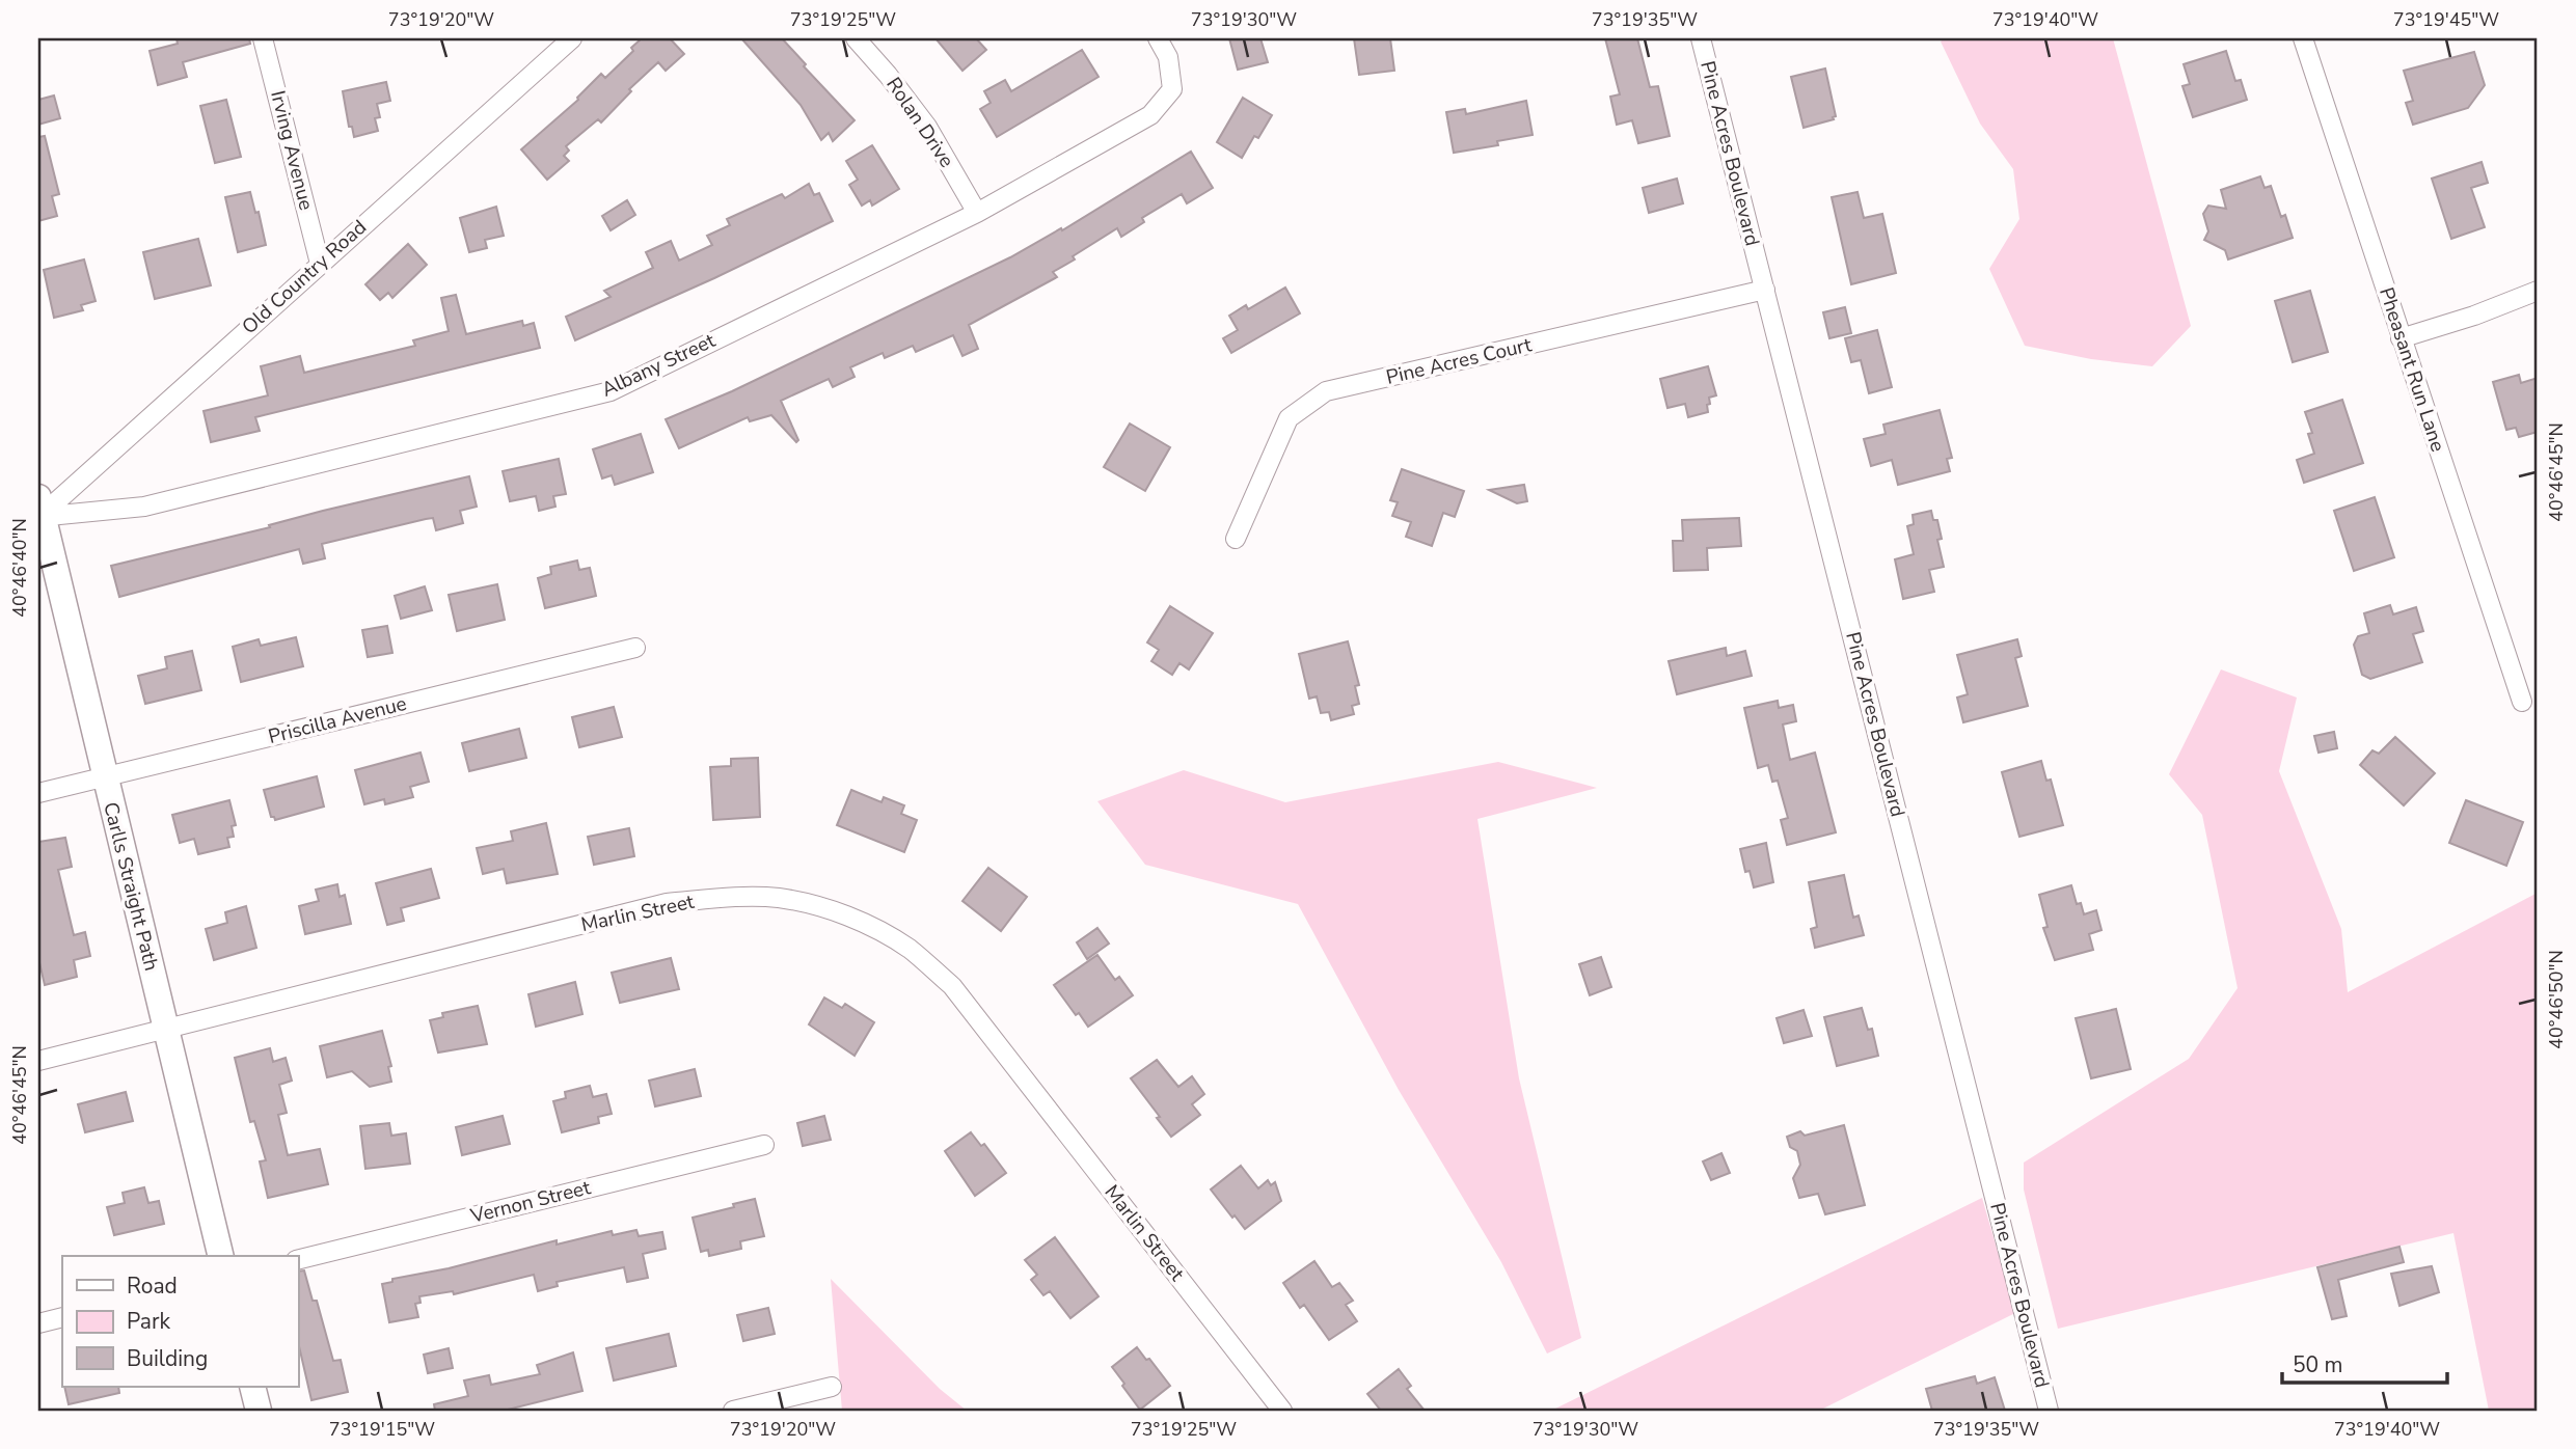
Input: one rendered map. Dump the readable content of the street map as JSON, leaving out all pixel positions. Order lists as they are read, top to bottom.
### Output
{
  "streets": {
    "street": [
      "Rolan Drive",
      "Irving Avenue",
      "Pine Acres Boulevard",
      "Old Country Road",
      "Pine Acres Court",
      "Albany Street",
      "Pheasant Run Lane",
      "Priscilla Avenue",
      "Carlls Straight Path",
      "Marlin Street",
      "Vernon Street"
    ]
  },
  "crossings": [
    ["Rolan Drive", "Albany Street"],
    ["Irving Avenue", "Old Country Road"],
    ["Pine Acres Boulevard", "Pine Acres Court"],
    ["Old Country Road", "Albany Street"],
    ["Old Country Road", "Carlls Straight Path"],
    ["Albany Street", "Carlls Straight Path"],
    ["Priscilla Avenue", "Carlls Straight Path"],
    ["Carlls Straight Path", "Marlin Street"]
  ],
  "legend": ["Road", "Park", "Building"],
  "scale_bar": "50 m",
  "coordinates": [
    "73°19'20\"W",
    "73°19'25\"W",
    "73°19'30\"W",
    "73°19'35\"W",
    "73°19'40\"W",
    "73°19'45\"W",
    "40°46'45\"N",
    "40°46'40\"N",
    "40°46'50\"N",
    "73°19'15\"W"
  ]
}
